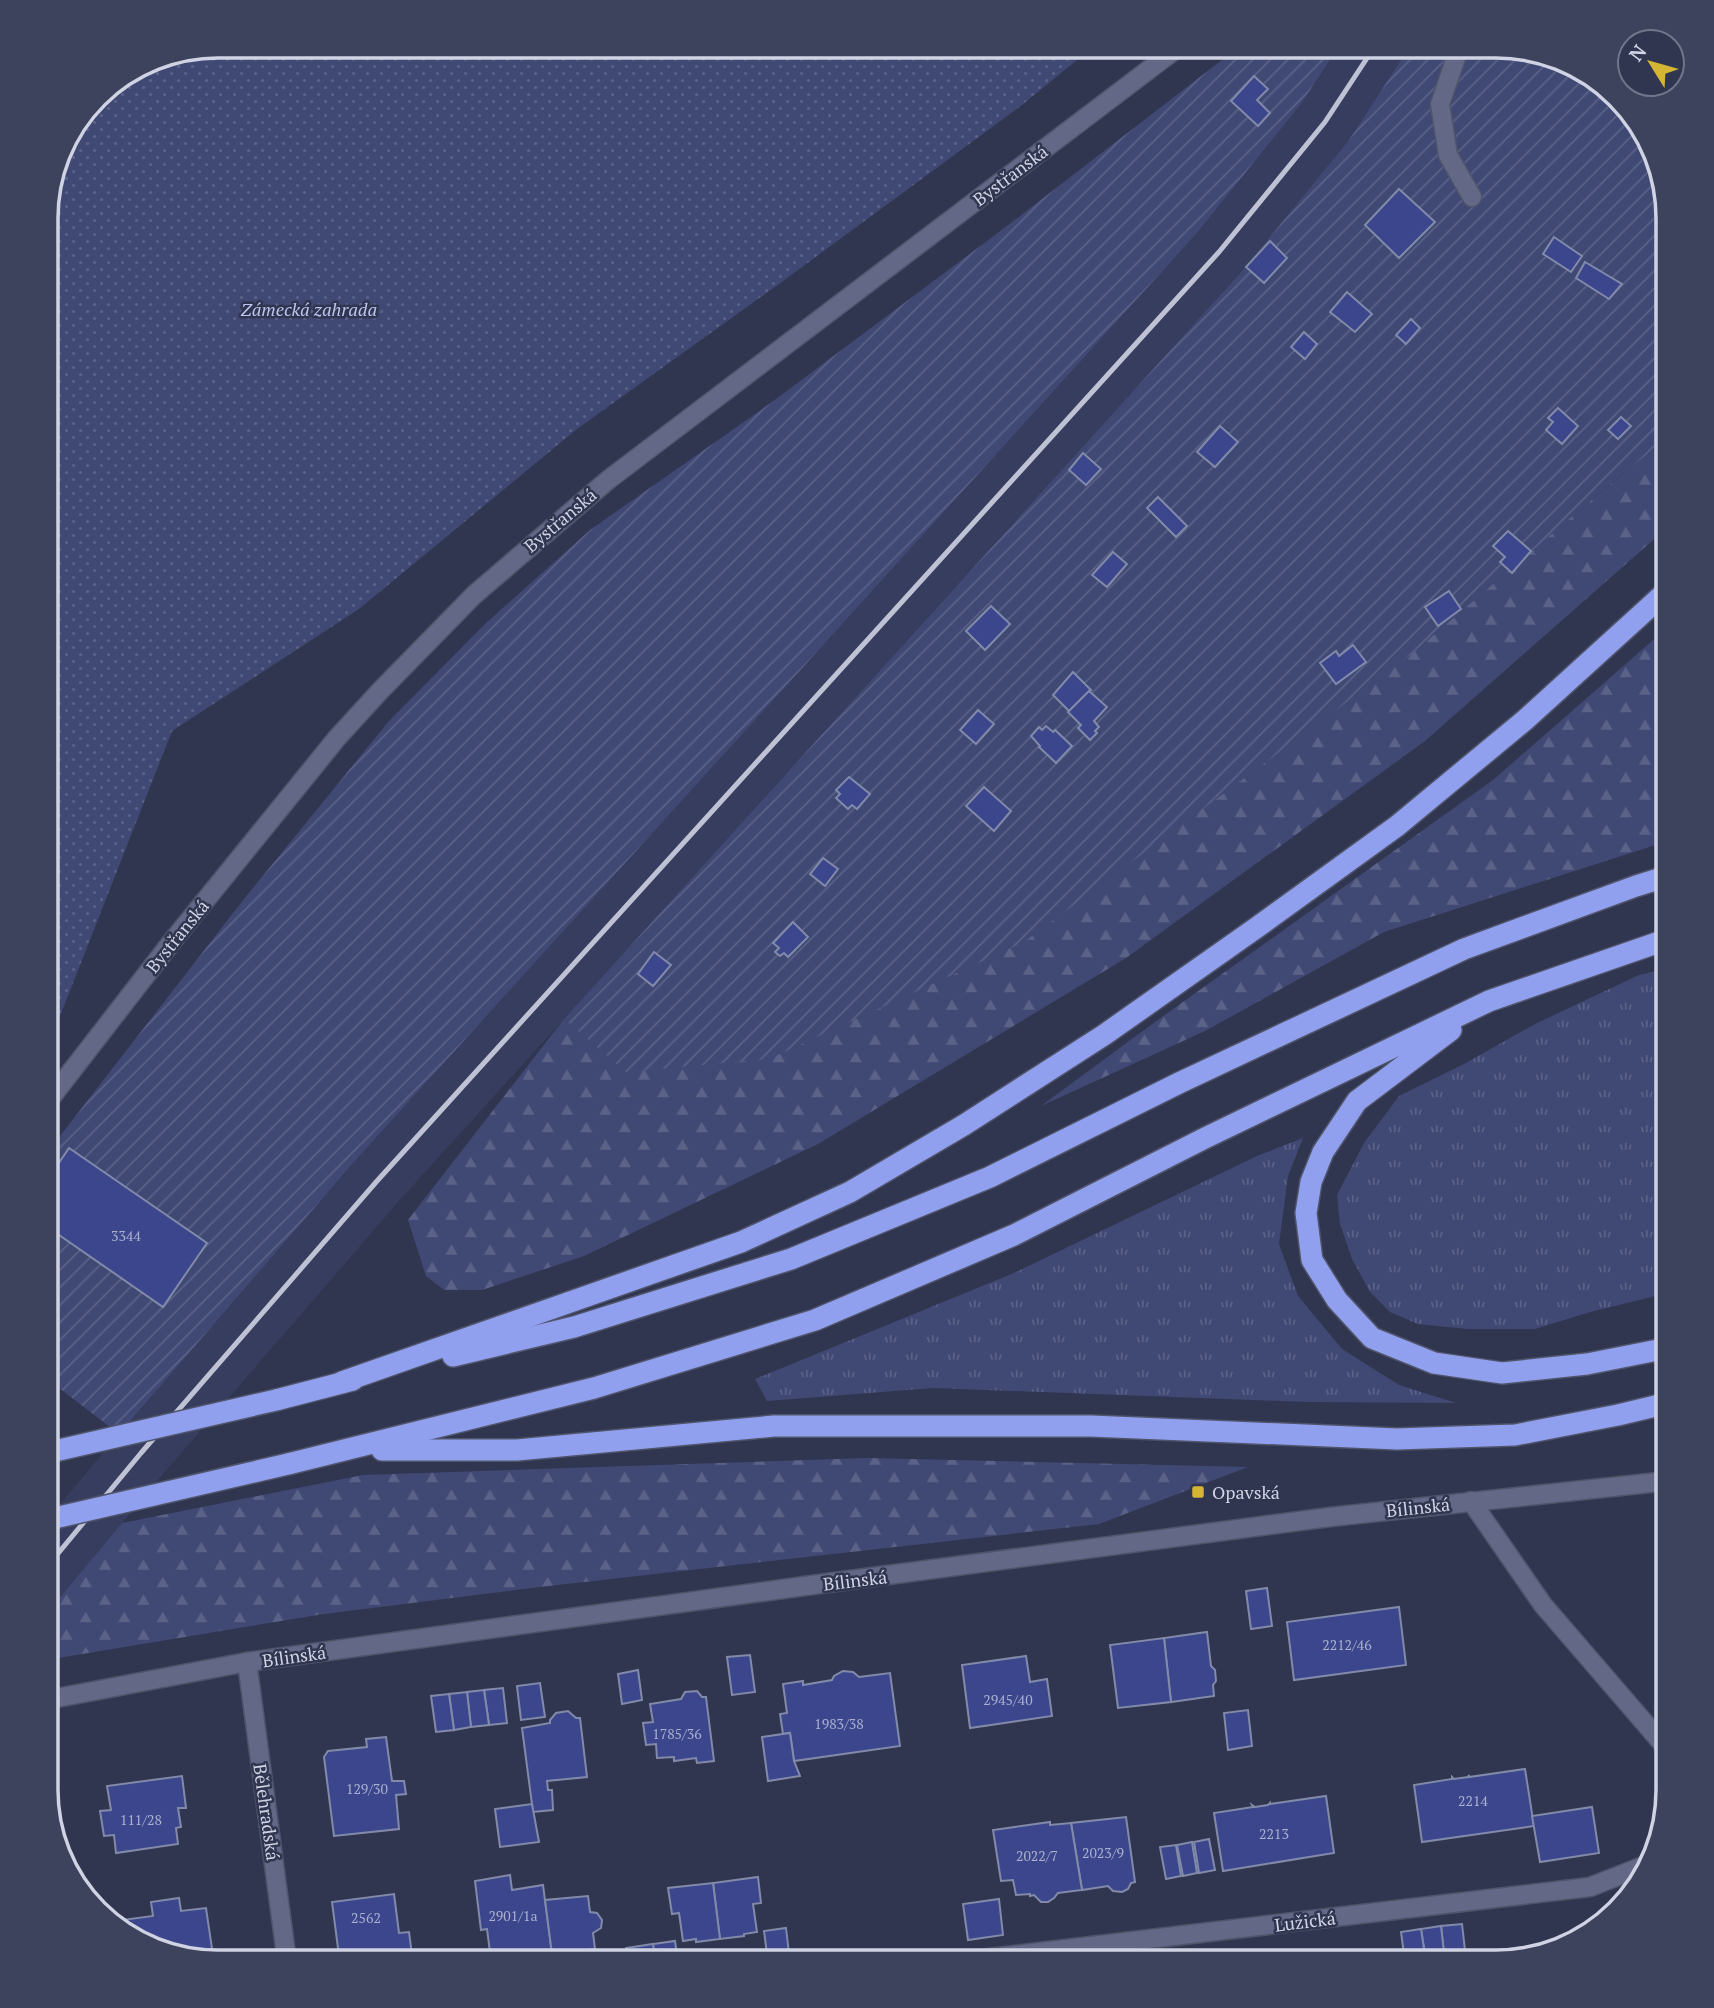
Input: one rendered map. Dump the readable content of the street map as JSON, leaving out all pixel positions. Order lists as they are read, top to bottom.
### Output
{
  "streets": {
    "street": [
      "Bystřanská",
      "Bílinská",
      "Bělehradská",
      "Lužická"
    ]
  },
  "crossings": [
    ["Bílinská", "Bělehradská"]
  ],
  "parks": ["Zámecká zahrada"],
  "places": {
    "transit": ["Opavská"]
  },
  "house_numbers": [
    "3344",
    "2212/46",
    "2945/40",
    "1983/38",
    "1785/36",
    "129/30",
    "2214",
    "111/28",
    "2213",
    "2023/9",
    "2022/7",
    "2901/1a",
    "2562"
  ],
  "north": "top left"
}
